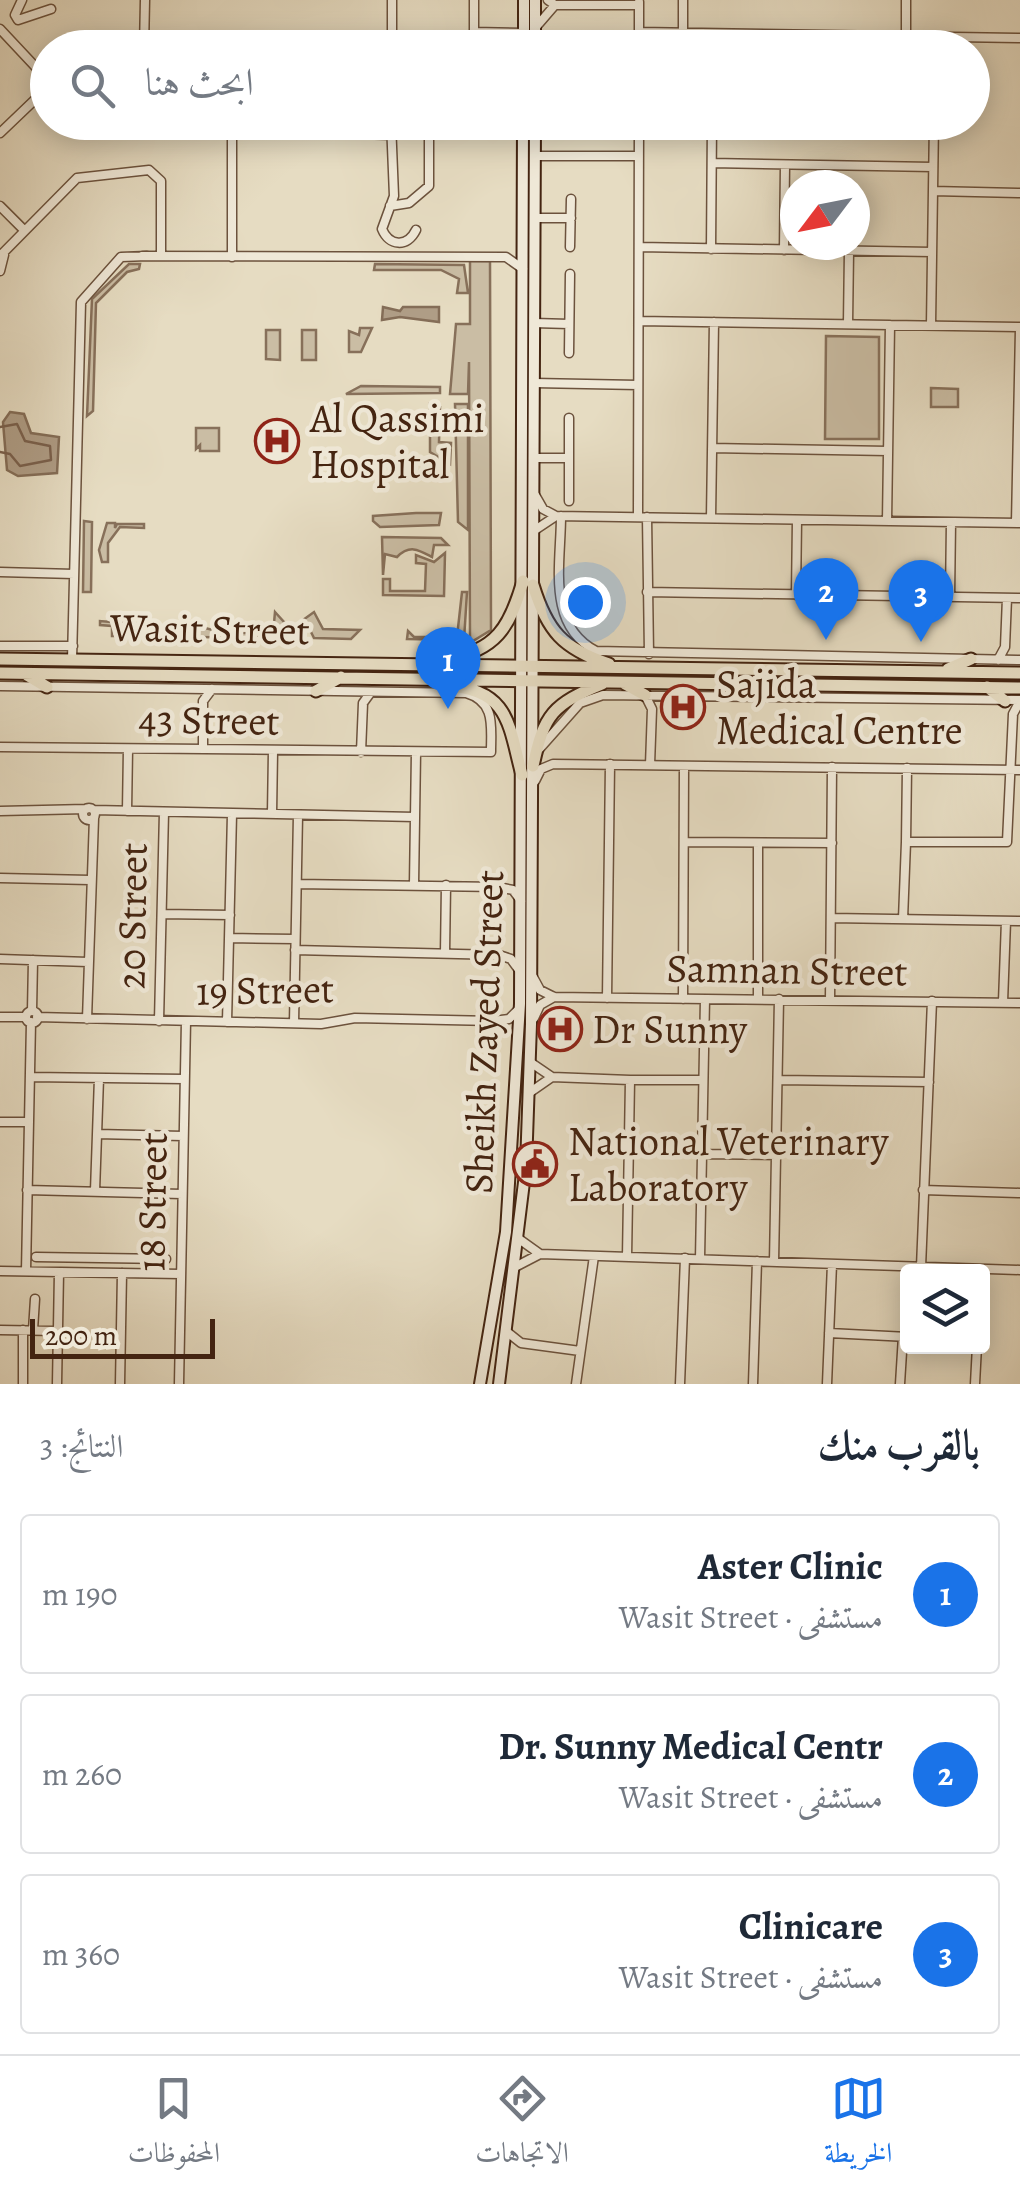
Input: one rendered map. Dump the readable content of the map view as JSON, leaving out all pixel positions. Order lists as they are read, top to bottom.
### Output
{
  "streets": {
    "main road": ["Wasit Street", "Sheikh Zayed Street"],
    "street": [
      "43 Street",
      "20 Street",
      "Samnan Street",
      "19 Street",
      "18 Street"
    ]
  },
  "crossings": [
    ["Wasit Street", "Sheikh Zayed Street"],
    ["20 Street", "19 Street"],
    ["19 Street", "18 Street"]
  ],
  "places": {
    "hospital": ["Al Qassimi Hospital", "Sajida Medical Centre", "Dr Sunny"],
    "public building": ["National Veterinary Laboratory"]
  },
  "scale_bar": "200 m",
  "north": "bottom left",
  "page": {
    "search": "ابحث هنا",
    "pins": ["2", "3", "1"],
    "scale": "200 m",
    "heading": ["بالقرب منك", "النتائج: 3"],
    "list": [
      {
        "mark": "1",
        "name": "Aster Clinic",
        "note": "مستشفى · Wasit Street",
        "value": "190 m"
      },
      {
        "mark": "2",
        "name": "Dr. Sunny Medical Centr",
        "note": "مستشفى · Wasit Street",
        "value": "260 m"
      },
      {
        "mark": "3",
        "name": "Clinicare",
        "note": "مستشفى · Wasit Street",
        "value": "360 m"
      }
    ],
    "nav": ["الخريطة", "الاتجاهات", "المحفوظات"]
  }
}
